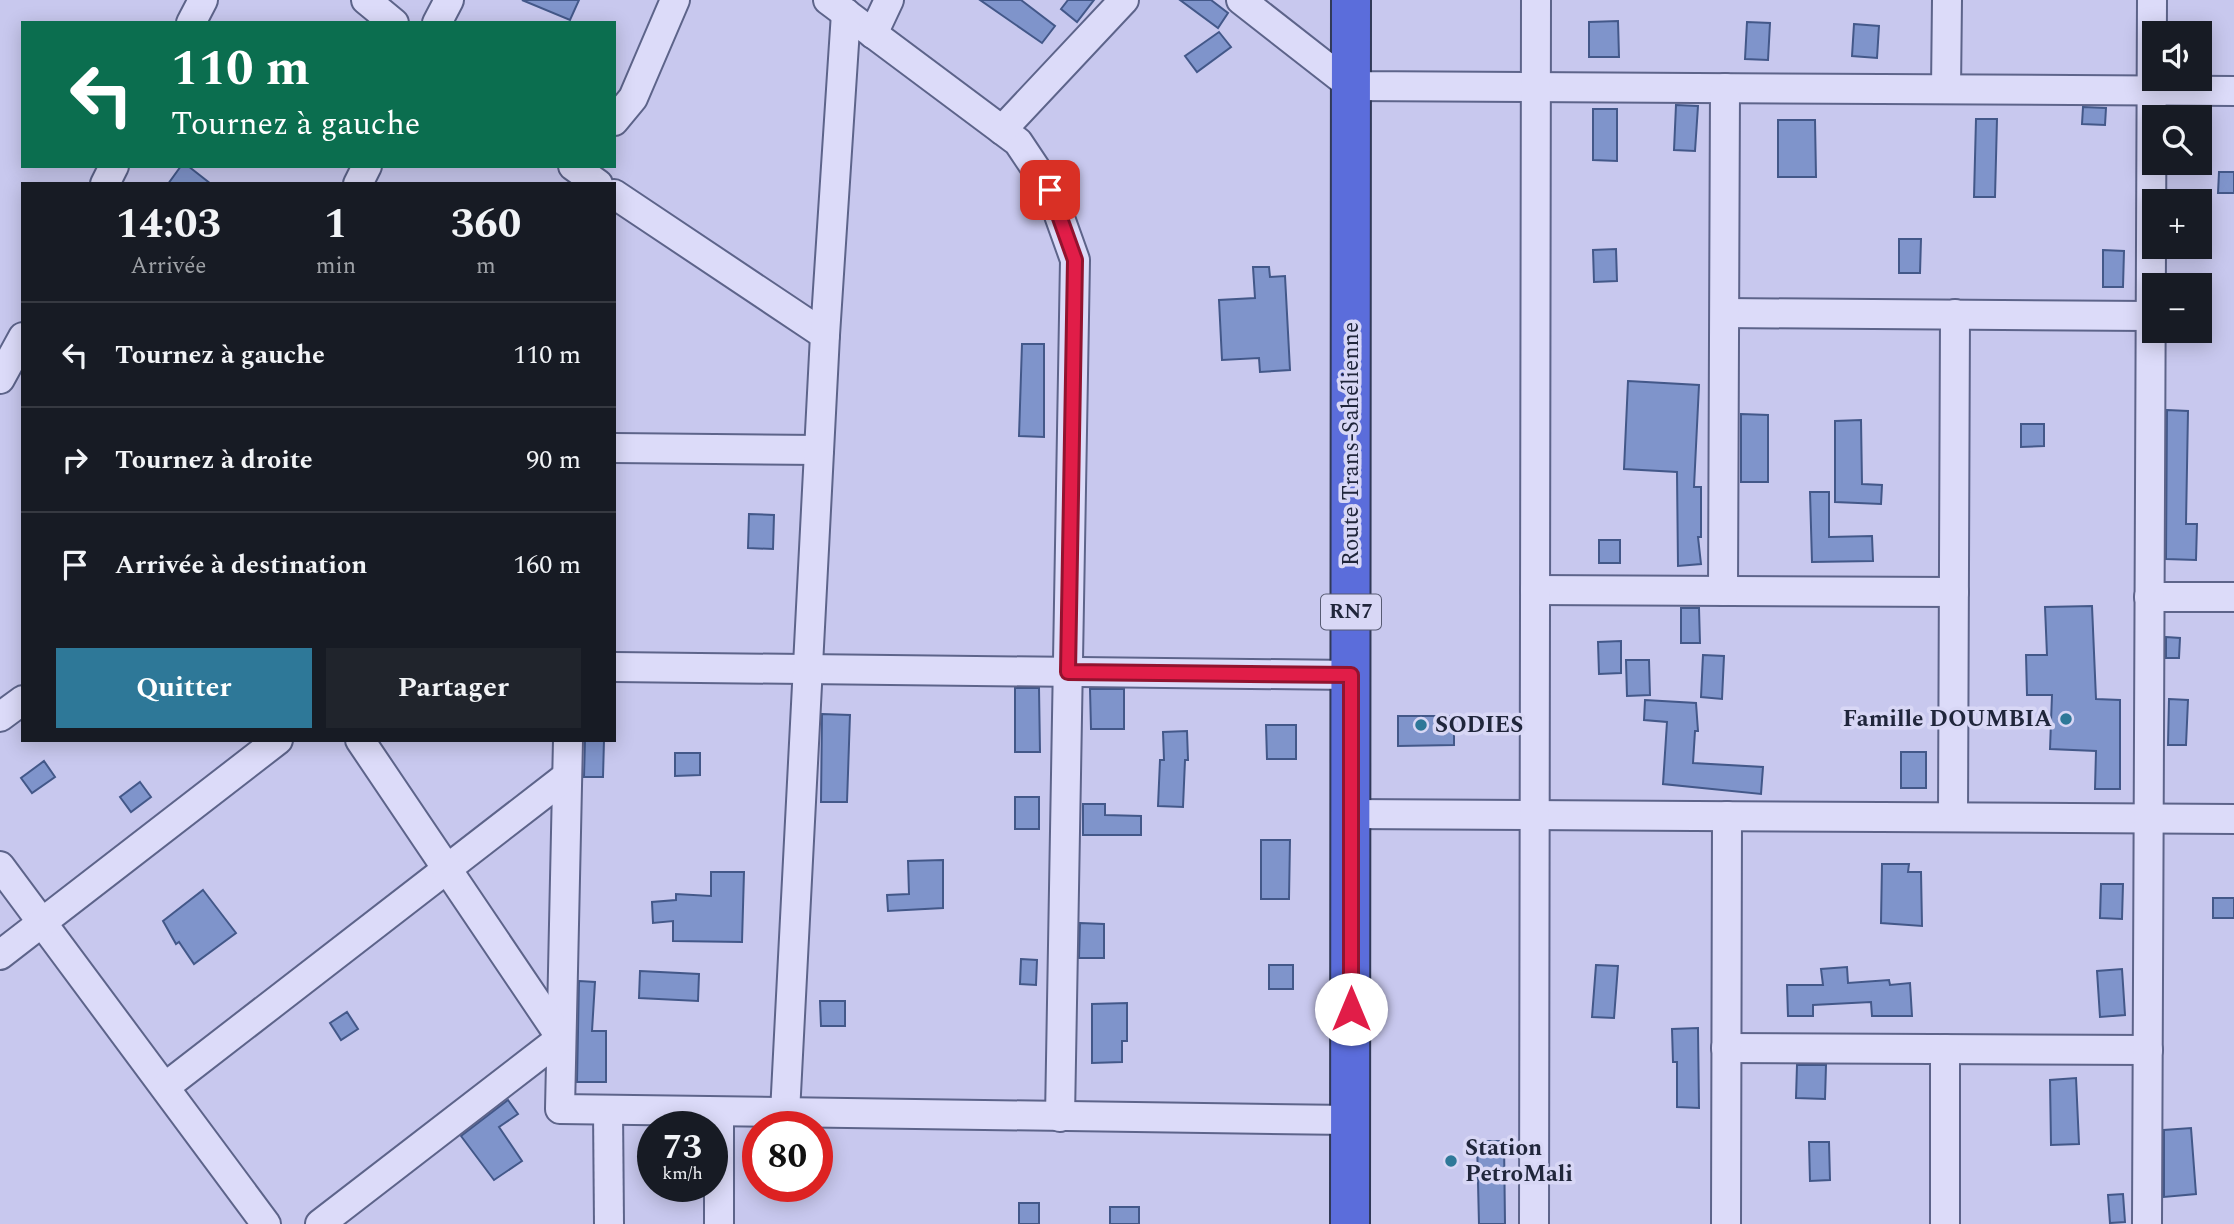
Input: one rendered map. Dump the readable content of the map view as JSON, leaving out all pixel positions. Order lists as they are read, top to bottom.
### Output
{
  "streets": {
    "highway": ["Route Trans-Sahélienne", "RN7"]
  },
  "places": ["Famille DOUMBIA", "SODIES", "Station PetroMali"],
  "page": {
    "map_buttons": ["+", "−"],
    "turn": ["110 m", "Tournez à gauche"],
    "eta": [
      "14:03",
      "Arrivée",
      "1",
      "min",
      "360",
      "m"
    ],
    "list": [
      {
        "name": "Tournez à gauche",
        "value": "110 m"
      },
      {
        "name": "Tournez à droite",
        "value": "90 m"
      },
      {
        "name": "Arrivée à destination",
        "value": "160 m"
      }
    ],
    "buttons": ["Quitter", "Partager"],
    "speed": "73 km/h",
    "limit": "80"
  }
}
